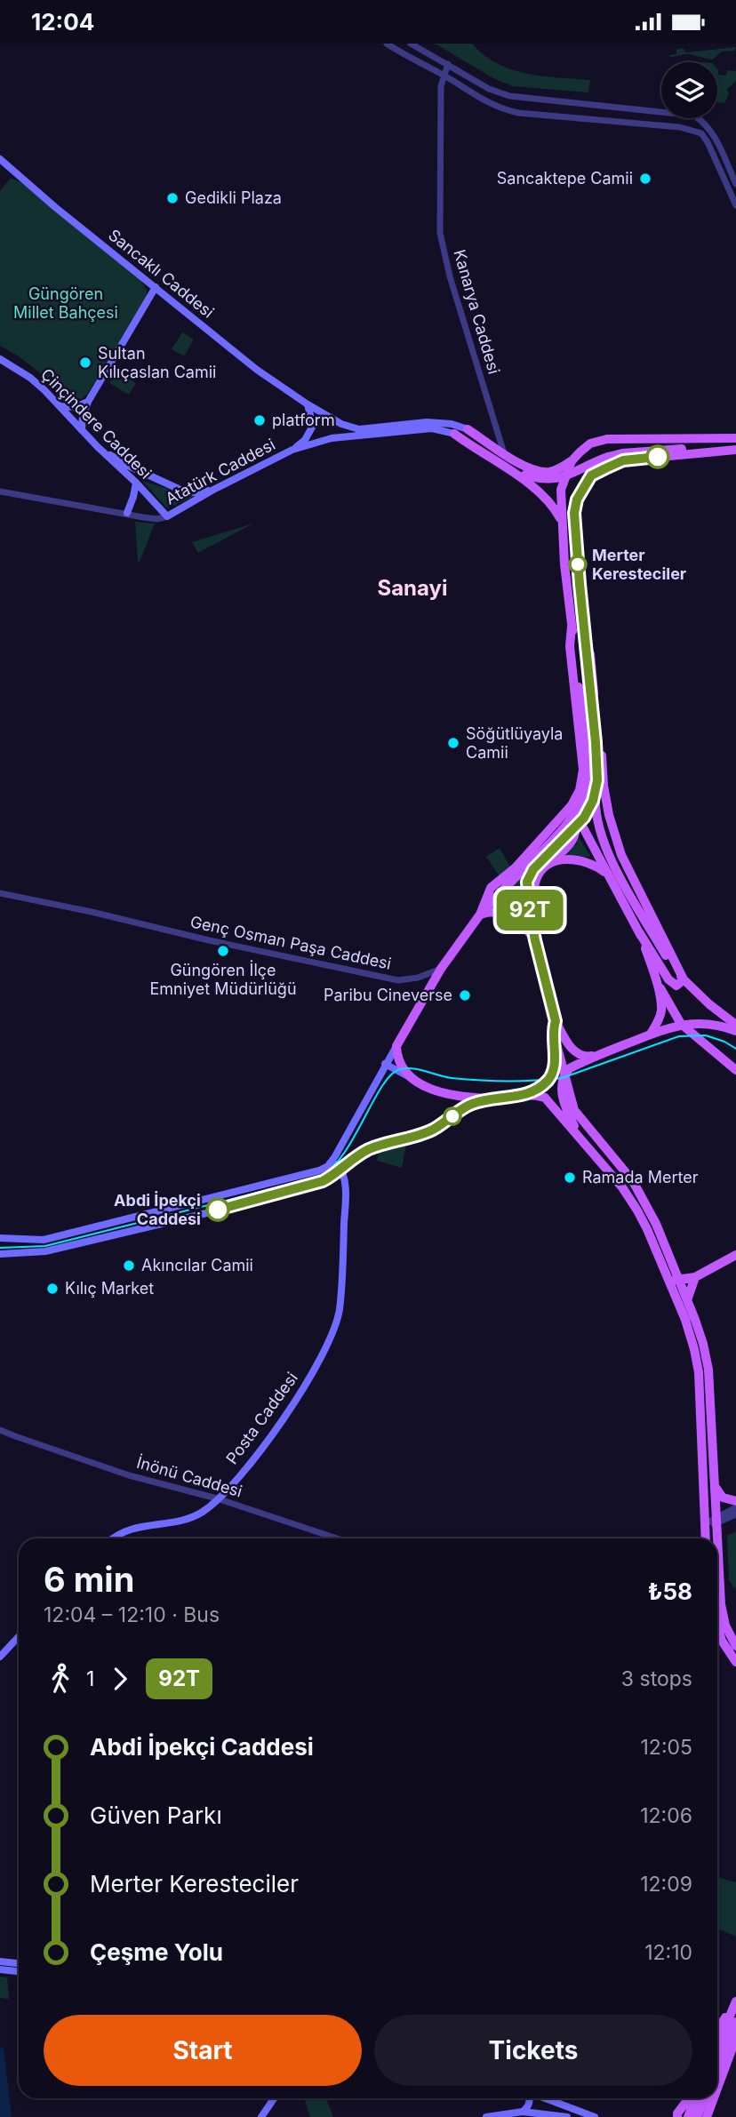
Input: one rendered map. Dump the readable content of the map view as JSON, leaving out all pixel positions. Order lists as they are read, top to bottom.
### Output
{
  "streets": {
    "main road": [
      "Sancaklı Caddesi",
      "Çinçindere Caddesi",
      "Atatürk Caddesi",
      "Posta Caddesi"
    ],
    "street": ["Kanarya Caddesi", "Genç Osman Paşa Caddesi", "İnönü Caddesi"]
  },
  "crossings": [
    ["Çinçindere Caddesi", "Atatürk Caddesi"],
    ["Posta Caddesi", "İnönü Caddesi"]
  ],
  "districts": ["Sanayi"],
  "parks": ["Güngören Millet Bahçesi"],
  "places": [
    "Sancaktepe Camii",
    "Gedikli Plaza",
    "Sultan Kılıçaslan Camii",
    "platform",
    "Merter Keresteciler",
    "Söğütlüyayla Camii",
    "Güngören İlçe Emniyet Müdürlüğü",
    "Paribu Cineverse",
    "Ramada Merter",
    "Abdi İpekçi Caddesi",
    "Akıncılar Camii",
    "Kılıç Market"
  ],
  "lines": ["bus line 92T"],
  "page": {
    "status": "12:04",
    "on_map": "92T",
    "heading": ["6 min", "12:04 – 12:10 · Bus", "₺58"],
    "legs": ["1", "92T", "3 stops"],
    "list": [
      {
        "name": "Abdi İpekçi Caddesi",
        "value": "12:05"
      },
      {
        "name": "Güven Parkı",
        "value": "12:06"
      },
      {
        "name": "Merter Keresteciler",
        "value": "12:09"
      },
      {
        "name": "Çeşme Yolu",
        "value": "12:10"
      }
    ],
    "buttons": ["Start", "Tickets"]
  }
}
